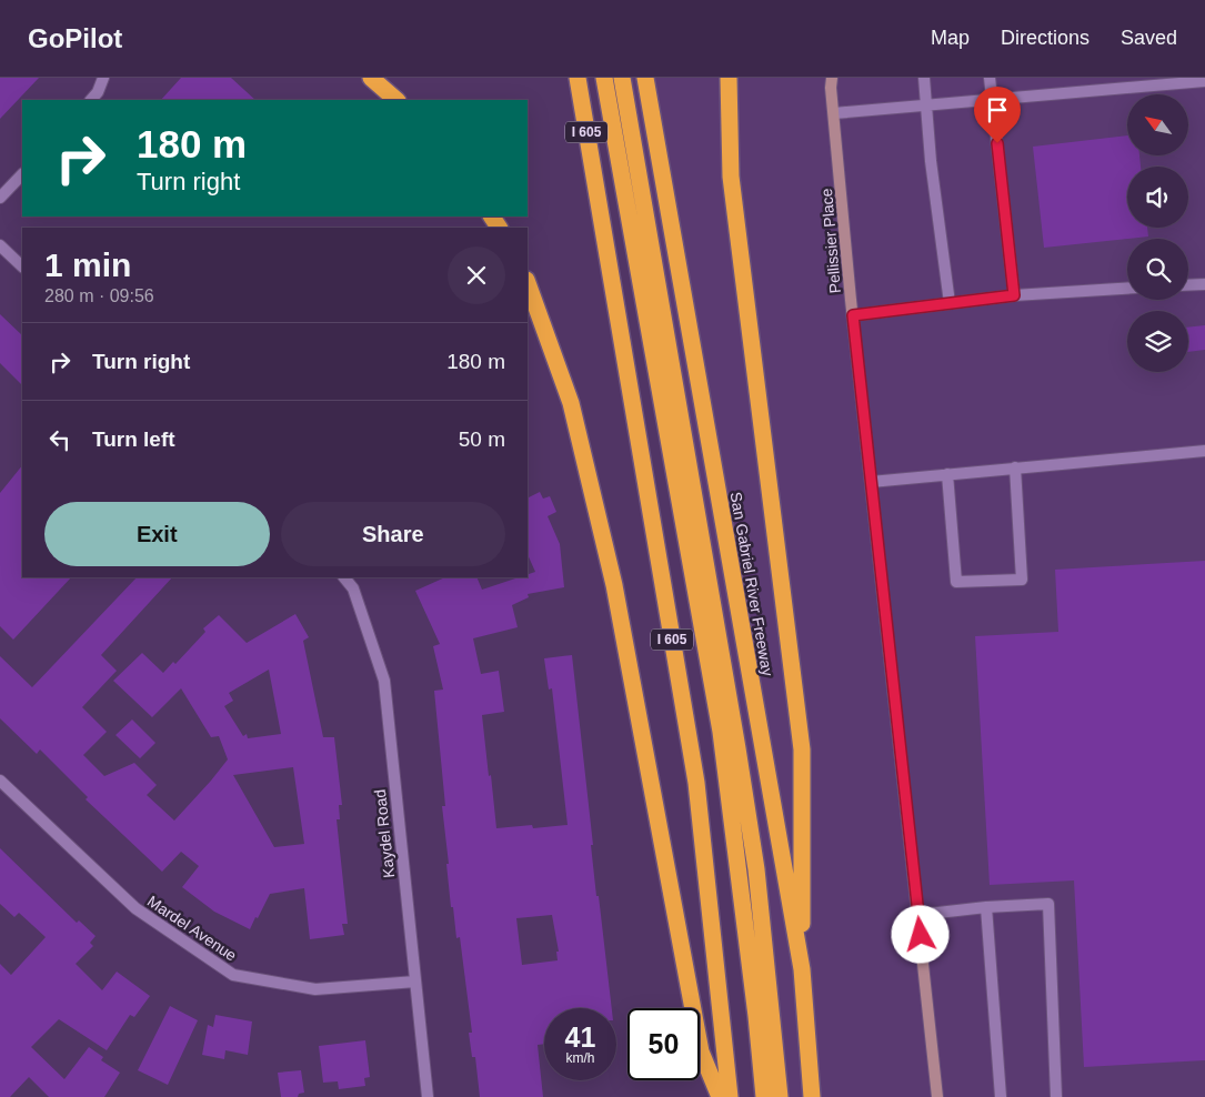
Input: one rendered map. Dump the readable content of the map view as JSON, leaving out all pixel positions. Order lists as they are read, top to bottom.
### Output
{
  "streets": {
    "highway": ["I 605", "San Gabriel River Freeway"],
    "main road": ["Pellissier Place"],
    "street": ["Kaydel Road", "Mardel Avenue"]
  },
  "crossings": [
    ["Kaydel Road", "Mardel Avenue"]
  ],
  "north": "top left",
  "page": {
    "header": "GoPilot",
    "nav": ["Map", "Directions", "Saved"],
    "turn": ["180 m", "Turn right"],
    "heading": ["1 min", "280 m · 09:56"],
    "list": [
      {
        "name": "Turn right",
        "value": "180 m"
      },
      {
        "name": "Turn left",
        "value": "50 m"
      }
    ],
    "buttons": ["Exit", "Share"],
    "speed": "41 km/h",
    "limit": "50"
  }
}
